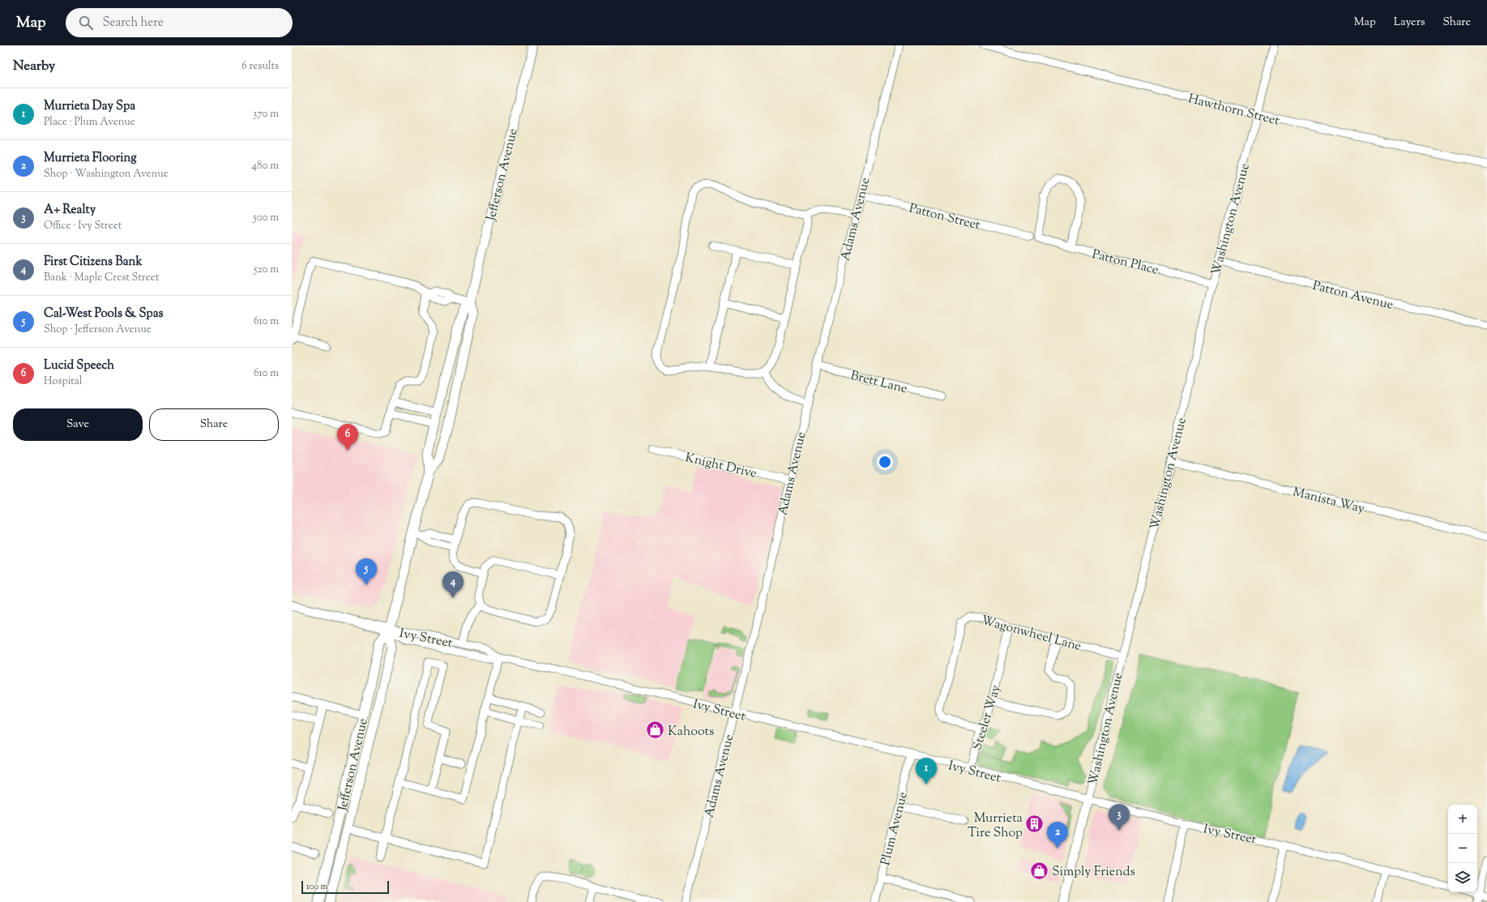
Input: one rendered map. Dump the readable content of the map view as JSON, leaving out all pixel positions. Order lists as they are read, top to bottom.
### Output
{
  "streets": {
    "main road": ["Jefferson Avenue", "Washington Avenue"],
    "street": [
      "Hawthorn Street",
      "Patton Street",
      "Adams Avenue",
      "Patton Place",
      "Patton Avenue",
      "Brett Lane",
      "Knight Drive",
      "Manista Way",
      "Wagonwheel Lane",
      "Ivy Street",
      "Steeler Way",
      "Plum Avenue"
    ]
  },
  "crossings": [
    ["Hawthorn Street", "Washington Avenue"],
    ["Jefferson Avenue", "Ivy Street"],
    ["Patton Street", "Adams Avenue"],
    ["Adams Avenue", "Brett Lane"],
    ["Adams Avenue", "Knight Drive"],
    ["Adams Avenue", "Ivy Street"],
    ["Washington Avenue", "Patton Place"],
    ["Washington Avenue", "Patton Avenue"],
    ["Washington Avenue", "Manista Way"],
    ["Washington Avenue", "Wagonwheel Lane"],
    ["Washington Avenue", "Ivy Street"],
    ["Wagonwheel Lane", "Steeler Way"],
    ["Ivy Street", "Steeler Way"],
    ["Ivy Street", "Plum Avenue"]
  ],
  "places": {
    "shop": ["Kahoots", "Simply Friends"],
    "building": ["Murrieta Tire Shop"]
  },
  "scale_bar": "100 m",
  "page": {
    "header": "Map",
    "search": "Search here",
    "nav": ["Map", "Layers", "Share"],
    "heading": ["Nearby", "6 results"],
    "list": [
      {
        "mark": "1",
        "name": "Murrieta Day Spa",
        "note": "Place · Plum Avenue",
        "value": "370 m"
      },
      {
        "mark": "2",
        "name": "Murrieta Flooring",
        "note": "Shop · Washington Avenue",
        "value": "480 m"
      },
      {
        "mark": "3",
        "name": "A+ Realty",
        "note": "Office · Ivy Street",
        "value": "500 m"
      },
      {
        "mark": "4",
        "name": "First Citizens Bank",
        "note": "Bank · Maple Crest Street",
        "value": "520 m"
      },
      {
        "mark": "5",
        "name": "Cal-West Pools & Spas",
        "note": "Shop · Jefferson Avenue",
        "value": "610 m"
      },
      {
        "mark": "6",
        "name": "Lucid Speech",
        "note": "Hospital",
        "value": "610 m"
      }
    ],
    "buttons": ["Save", "Share"],
    "pins": [
      "6",
      "5",
      "4",
      "1",
      "3",
      "2"
    ],
    "map_buttons": ["+", "−"],
    "scale": "100 m"
  }
}
